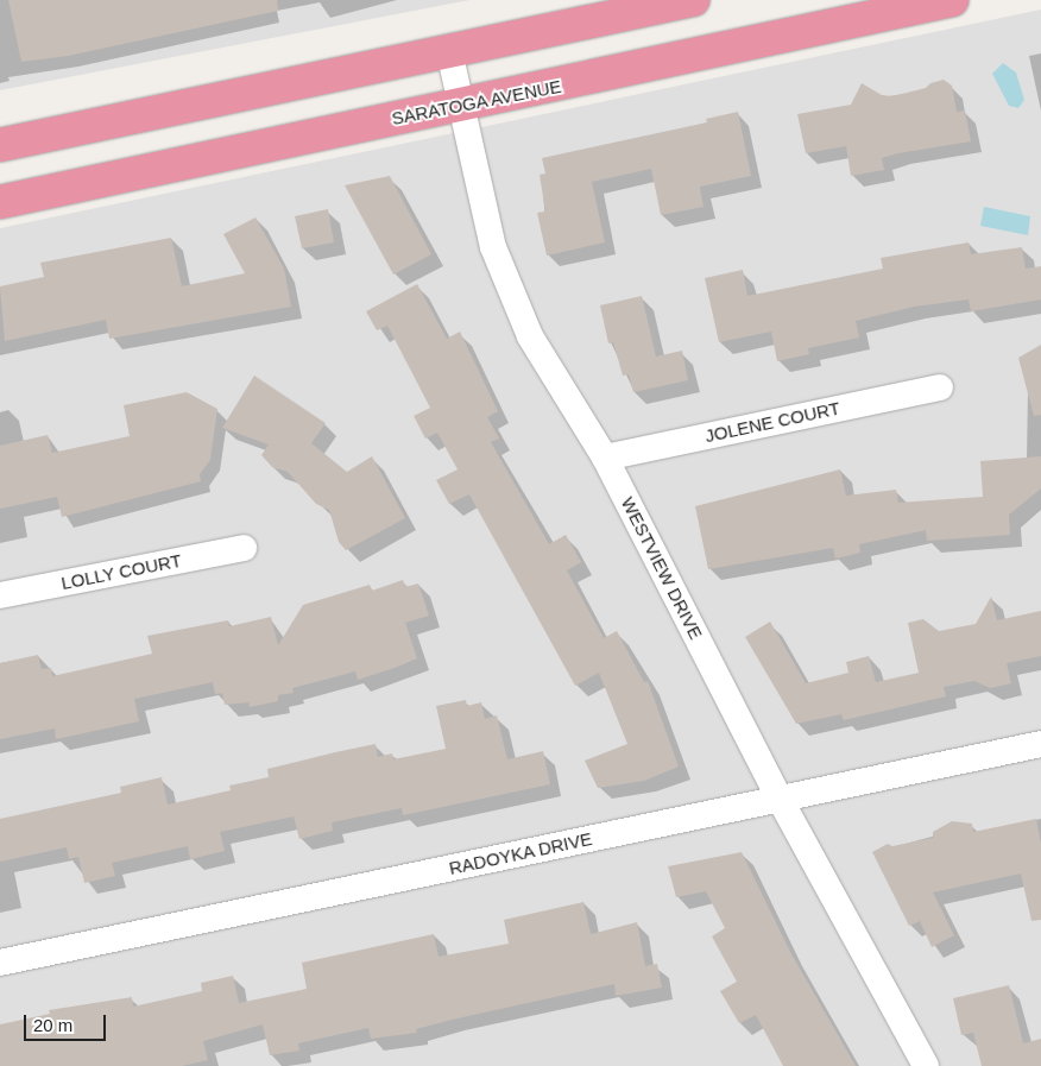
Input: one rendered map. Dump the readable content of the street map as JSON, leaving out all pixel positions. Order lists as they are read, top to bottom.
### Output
{
  "streets": {
    "highway": ["SARATOGA AVENUE"],
    "street": [
      "JOLENE COURT",
      "WESTVIEW DRIVE",
      "LOLLY COURT",
      "RADOYKA DRIVE"
    ]
  },
  "crossings": [
    ["SARATOGA AVENUE", "WESTVIEW DRIVE"],
    ["JOLENE COURT", "WESTVIEW DRIVE"],
    ["WESTVIEW DRIVE", "RADOYKA DRIVE"]
  ],
  "scale_bar": "20 m"
}
